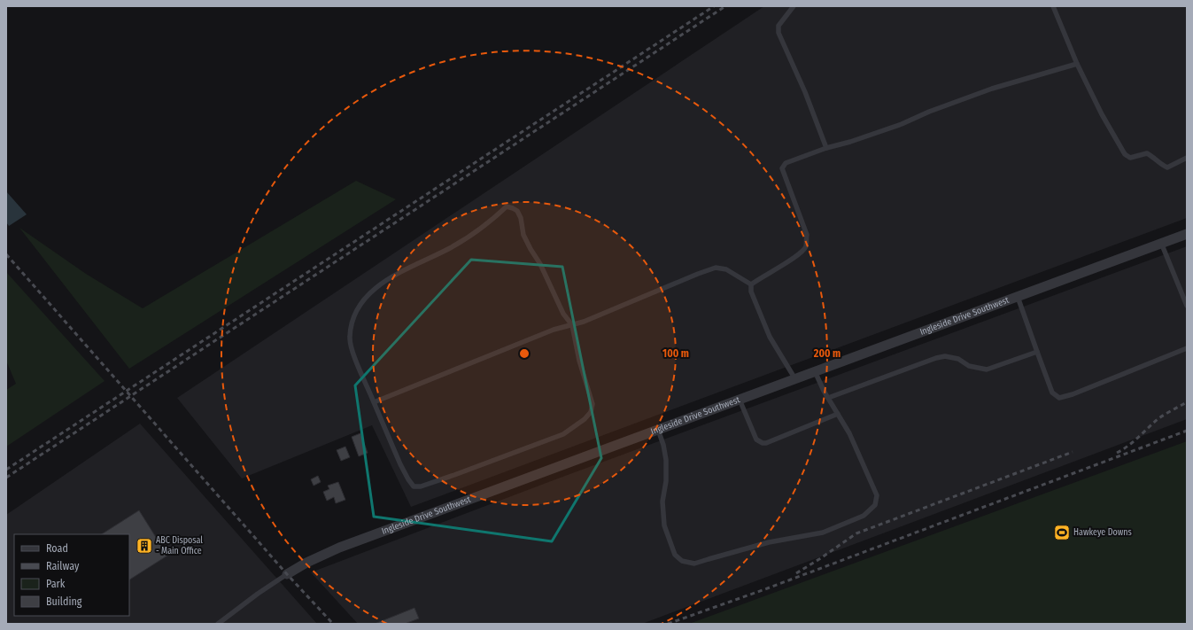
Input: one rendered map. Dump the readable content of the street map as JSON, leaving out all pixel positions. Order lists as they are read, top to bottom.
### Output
{
  "streets": {
    "street": ["Ingleside Drive Southwest"]
  },
  "places": {
    "sports": ["Hawkeye Downs"],
    "building": ["ABC Disposal - Main Office"]
  },
  "legend": [
    "Road",
    "Railway",
    "Park",
    "Building"
  ],
  "rings": ["100 m", "200 m"]
}
